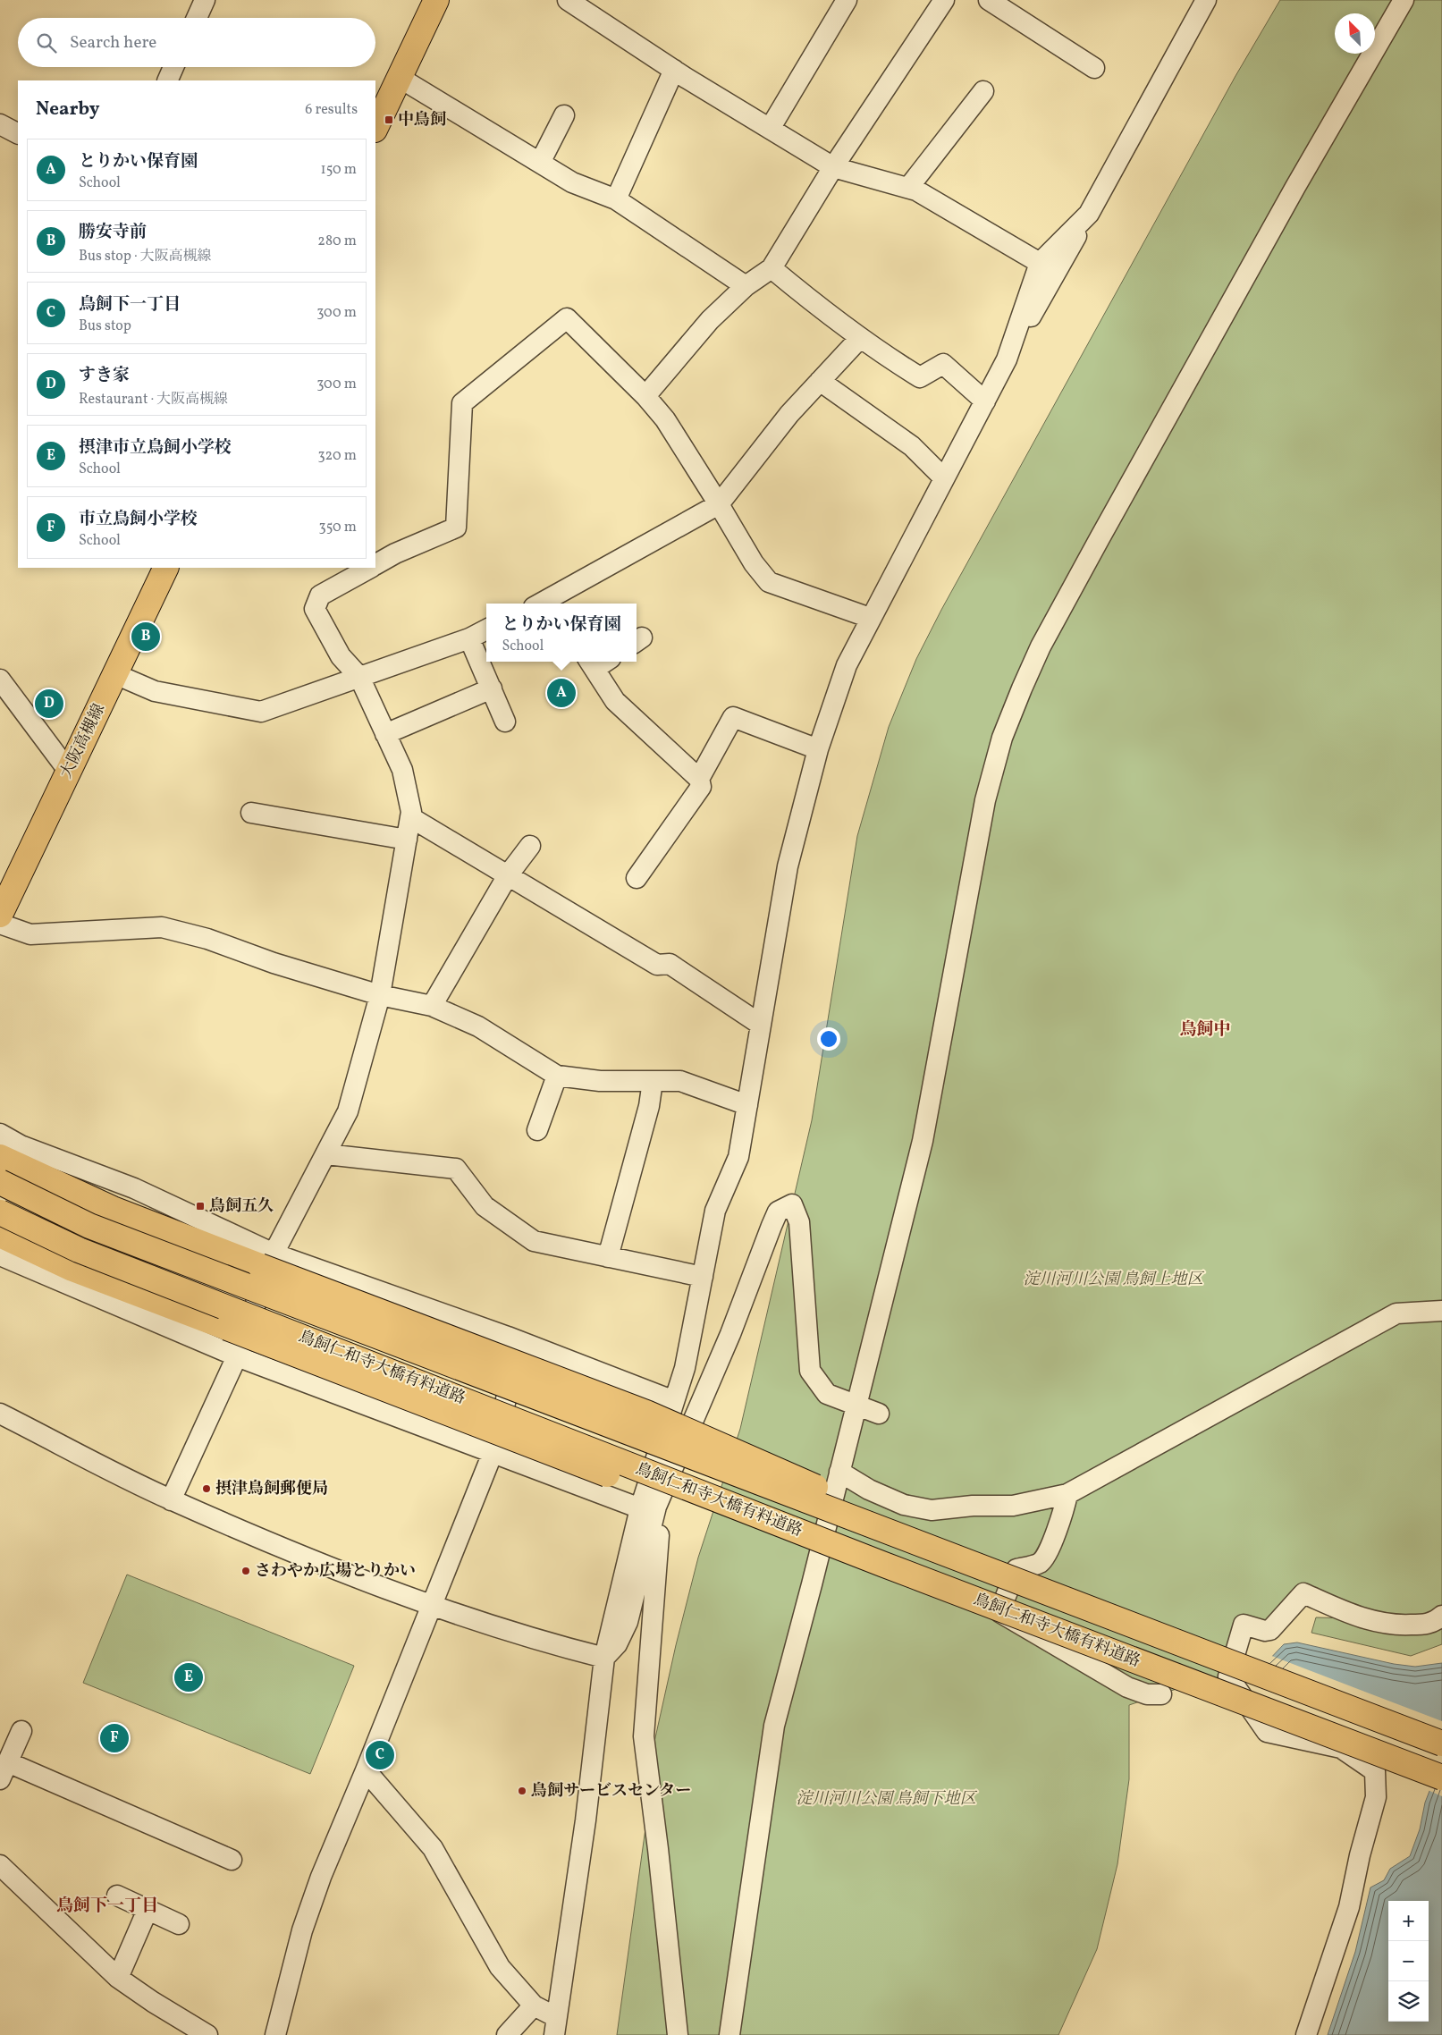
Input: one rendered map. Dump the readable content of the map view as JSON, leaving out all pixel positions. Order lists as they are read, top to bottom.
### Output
{
  "streets": {
    "main road": ["大阪高槻線", "鳥飼仁和寺大橋有料道路"]
  },
  "districts": ["鳥飼中", "鳥飼下一丁目"],
  "parks": ["淀川河川公園 鳥飼上地区", "淀川河川公園 鳥飼下地区"],
  "places": {
    "transit": ["中鳥飼", "鳥飼五久"],
    "other": ["摂津鳥飼郵便局", "さわやか広場とりかい", "鳥飼サービスセンター"]
  },
  "north": "top left",
  "page": {
    "search": "Search here",
    "heading": ["Nearby", "6 results"],
    "list": [
      {
        "mark": "A",
        "name": "とりかい保育園",
        "note": "School",
        "value": "150 m"
      },
      {
        "mark": "B",
        "name": "勝安寺前",
        "note": "Bus stop · 大阪高槻線",
        "value": "280 m"
      },
      {
        "mark": "C",
        "name": "鳥飼下一丁目",
        "note": "Bus stop",
        "value": "300 m"
      },
      {
        "mark": "D",
        "name": "すき家",
        "note": "Restaurant · 大阪高槻線",
        "value": "300 m"
      },
      {
        "mark": "E",
        "name": "摂津市立鳥飼小学校",
        "note": "School",
        "value": "320 m"
      },
      {
        "mark": "F",
        "name": "市立鳥飼小学校",
        "note": "School",
        "value": "350 m"
      }
    ],
    "popup": ["とりかい保育園", "School"],
    "pins": [
      "B",
      "A",
      "D",
      "E",
      "F",
      "C"
    ],
    "map_buttons": ["+", "−"]
  }
}
